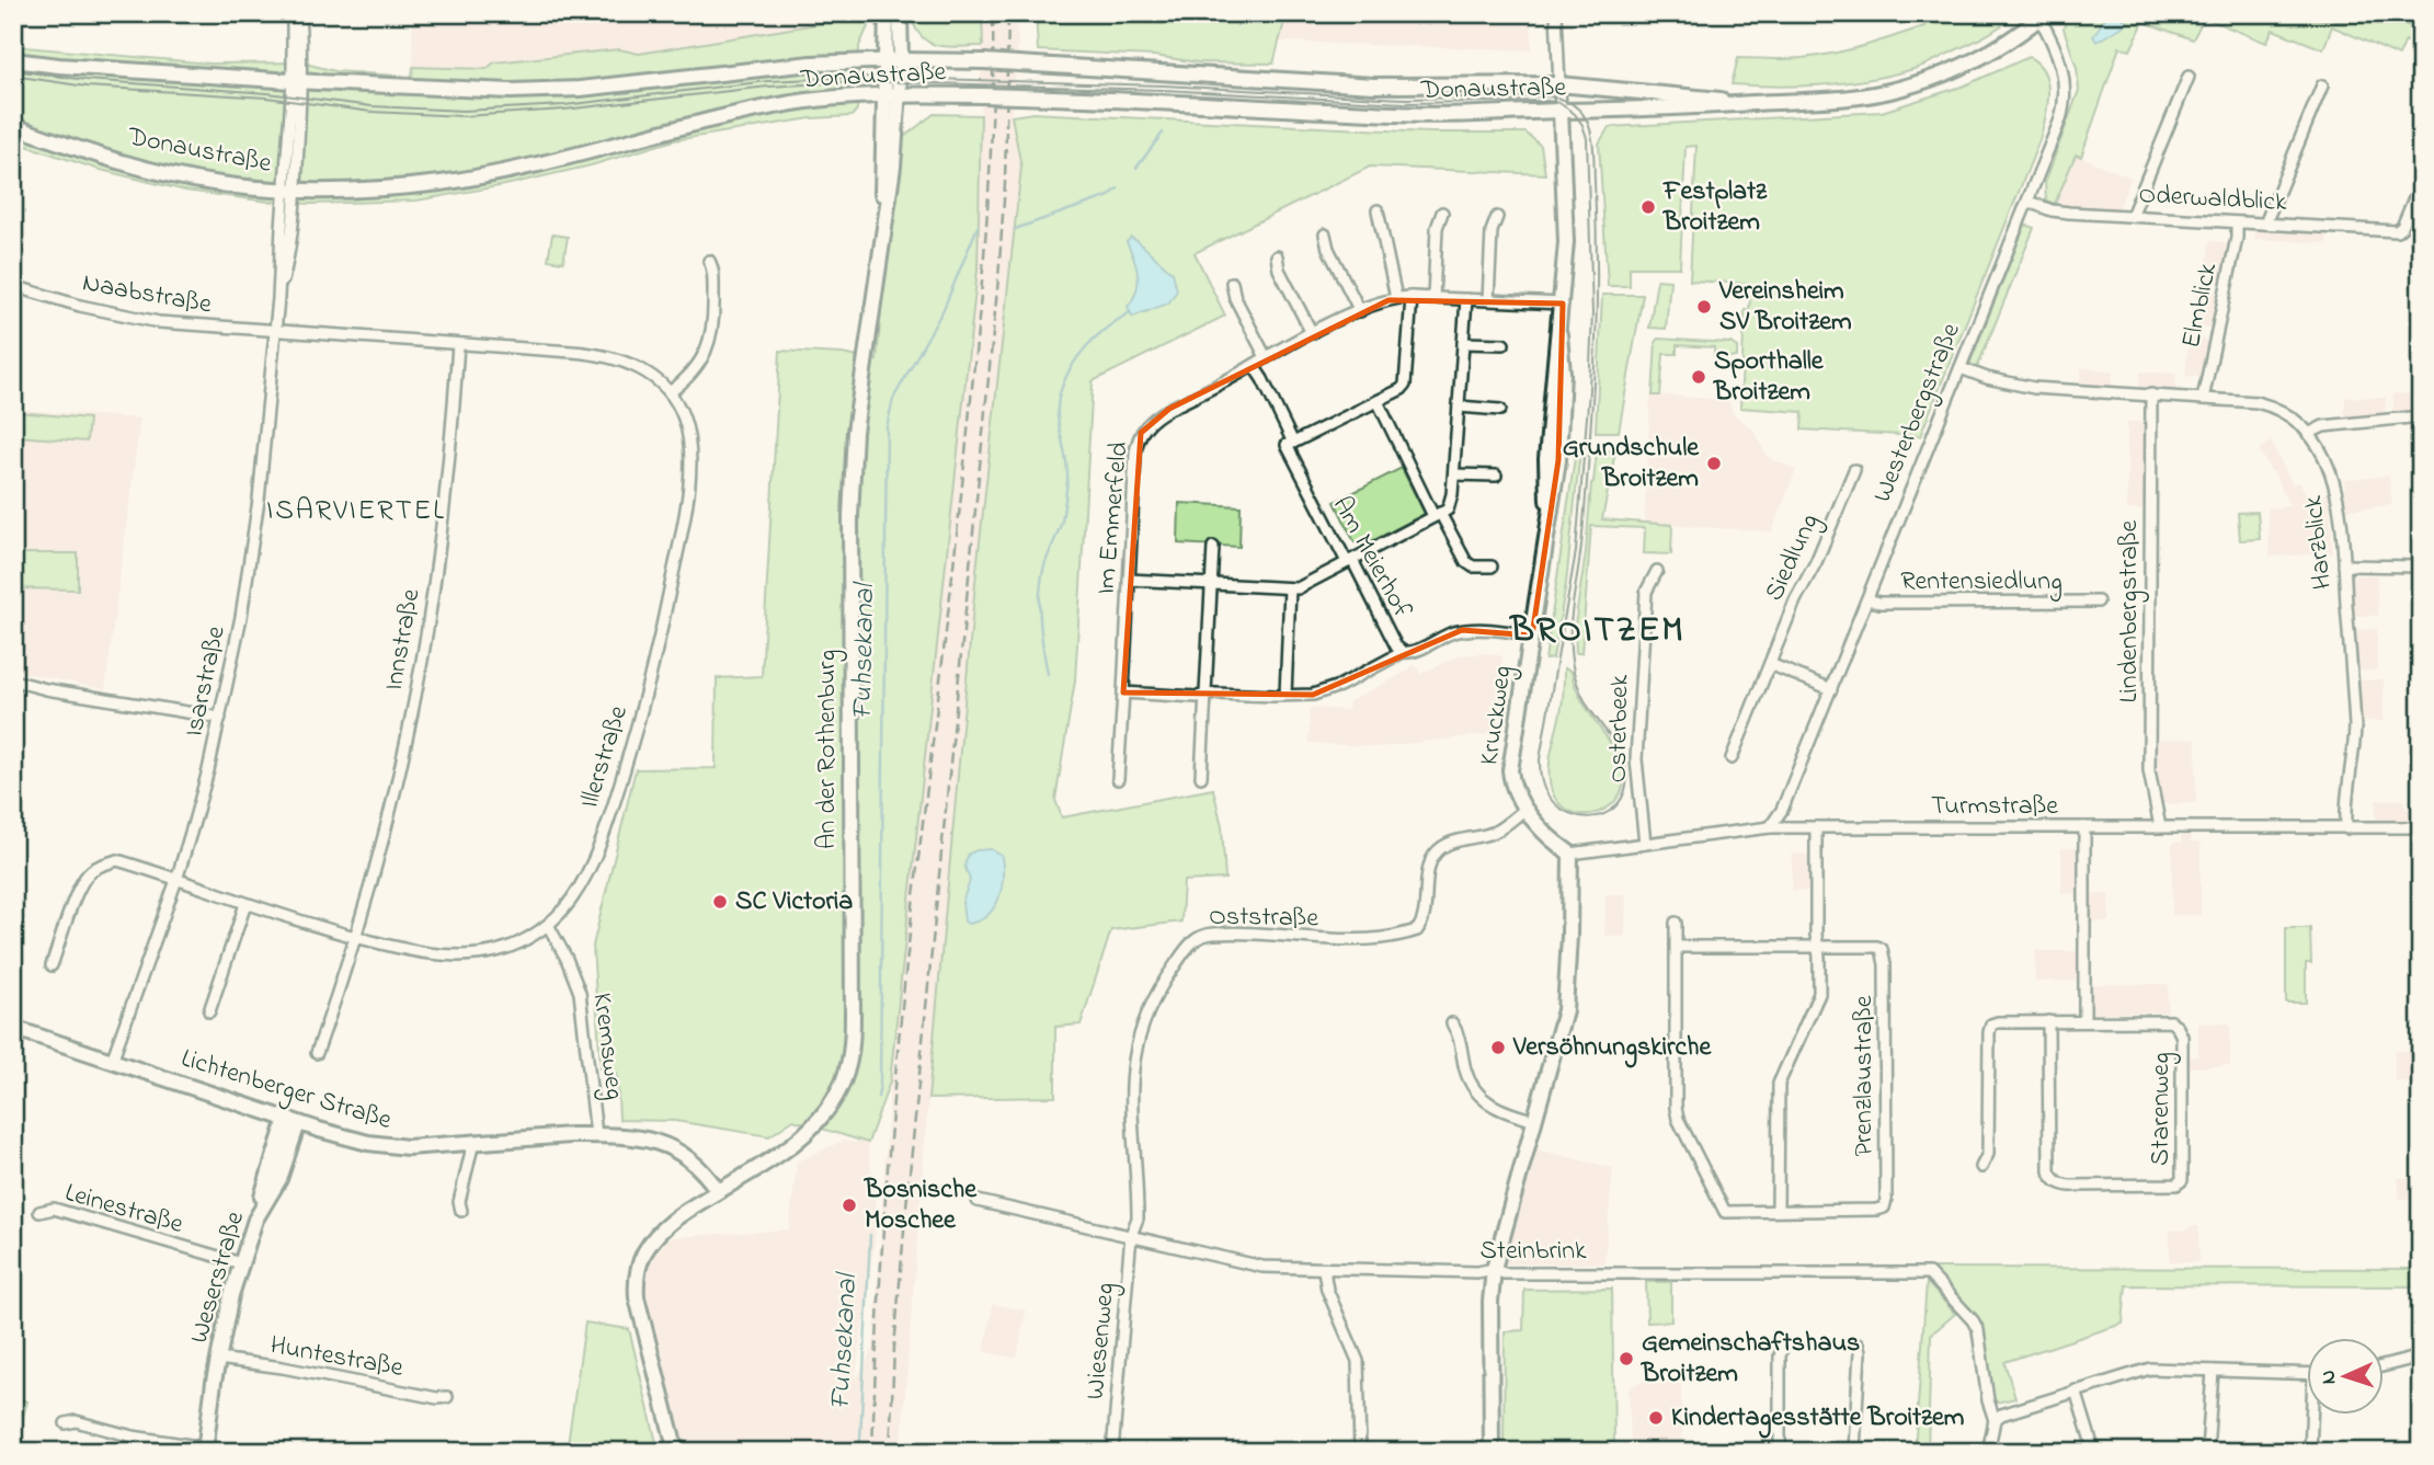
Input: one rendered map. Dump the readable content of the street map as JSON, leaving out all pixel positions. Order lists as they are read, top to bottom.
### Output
{
  "streets": {
    "main road": [
      "Donaustraße",
      "Kruckweg",
      "An der Rothenburg",
      "Lichtenberger Straße",
      "Weserstraße"
    ],
    "street": [
      "Oderwaldblick",
      "Naabstraße",
      "Elmblick",
      "Westerbergstraße",
      "Im Emmerfeld",
      "Harzblick",
      "Am Meierhof",
      "Siedlung",
      "Rentensiedlung",
      "Lindenbergstraße",
      "Innstraße",
      "Isarstraße",
      "Osterbeek",
      "Illerstraße",
      "Turmstraße",
      "Oststraße",
      "Kremsweg",
      "Prenzlaustraße",
      "Starenweg",
      "Leinestraße",
      "Steinbrink",
      "Wiesenweg",
      "Huntestraße"
    ]
  },
  "crossings": [
    ["Donaustraße", "Westerbergstraße"],
    ["Donaustraße", "Isarstraße"],
    ["Donaustraße", "Kruckweg"],
    ["Donaustraße", "An der Rothenburg"],
    ["Oderwaldblick", "Elmblick"],
    ["Oderwaldblick", "Westerbergstraße"],
    ["Naabstraße", "Isarstraße"],
    ["Naabstraße", "Illerstraße"],
    ["Elmblick", "Harzblick"],
    ["Westerbergstraße", "Harzblick"],
    ["Westerbergstraße", "Rentensiedlung"],
    ["Westerbergstraße", "Turmstraße"],
    ["Im Emmerfeld", "Am Meierhof"],
    ["Im Emmerfeld", "Kruckweg"],
    ["Harzblick", "Lindenbergstraße"],
    ["Harzblick", "Turmstraße"],
    ["Am Meierhof", "Kruckweg"],
    ["Lindenbergstraße", "Turmstraße"],
    ["Innstraße", "Illerstraße"],
    ["Isarstraße", "Illerstraße"],
    ["Isarstraße", "Lichtenberger Straße"],
    ["Kruckweg", "Turmstraße"],
    ["Kruckweg", "Oststraße"],
    ["Osterbeek", "Turmstraße"],
    ["An der Rothenburg", "Lichtenberger Straße"],
    ["Illerstraße", "Kremsweg"],
    ["Oststraße", "Steinbrink"],
    ["Oststraße", "Wiesenweg"],
    ["Kremsweg", "Lichtenberger Straße"],
    ["Lichtenberger Straße", "Weserstraße"],
    ["Leinestraße", "Weserstraße"],
    ["Steinbrink", "Wiesenweg"],
    ["Weserstraße", "Huntestraße"]
  ],
  "districts": ["ISARVIERTEL", "BROITZEM"],
  "water": ["Fuhsekanal"],
  "places": [
    "Festplatz Broitzem",
    "Vereinsheim SV Broitzem",
    "Sporthalle Broitzem",
    "Grundschule Broitzem",
    "SC Victoria",
    "Versöhnungskirche",
    "Bosnische Moschee",
    "Gemeinschaftshaus Broitzem",
    "Kindertagesstätte Broitzem"
  ],
  "north": "left"
}
